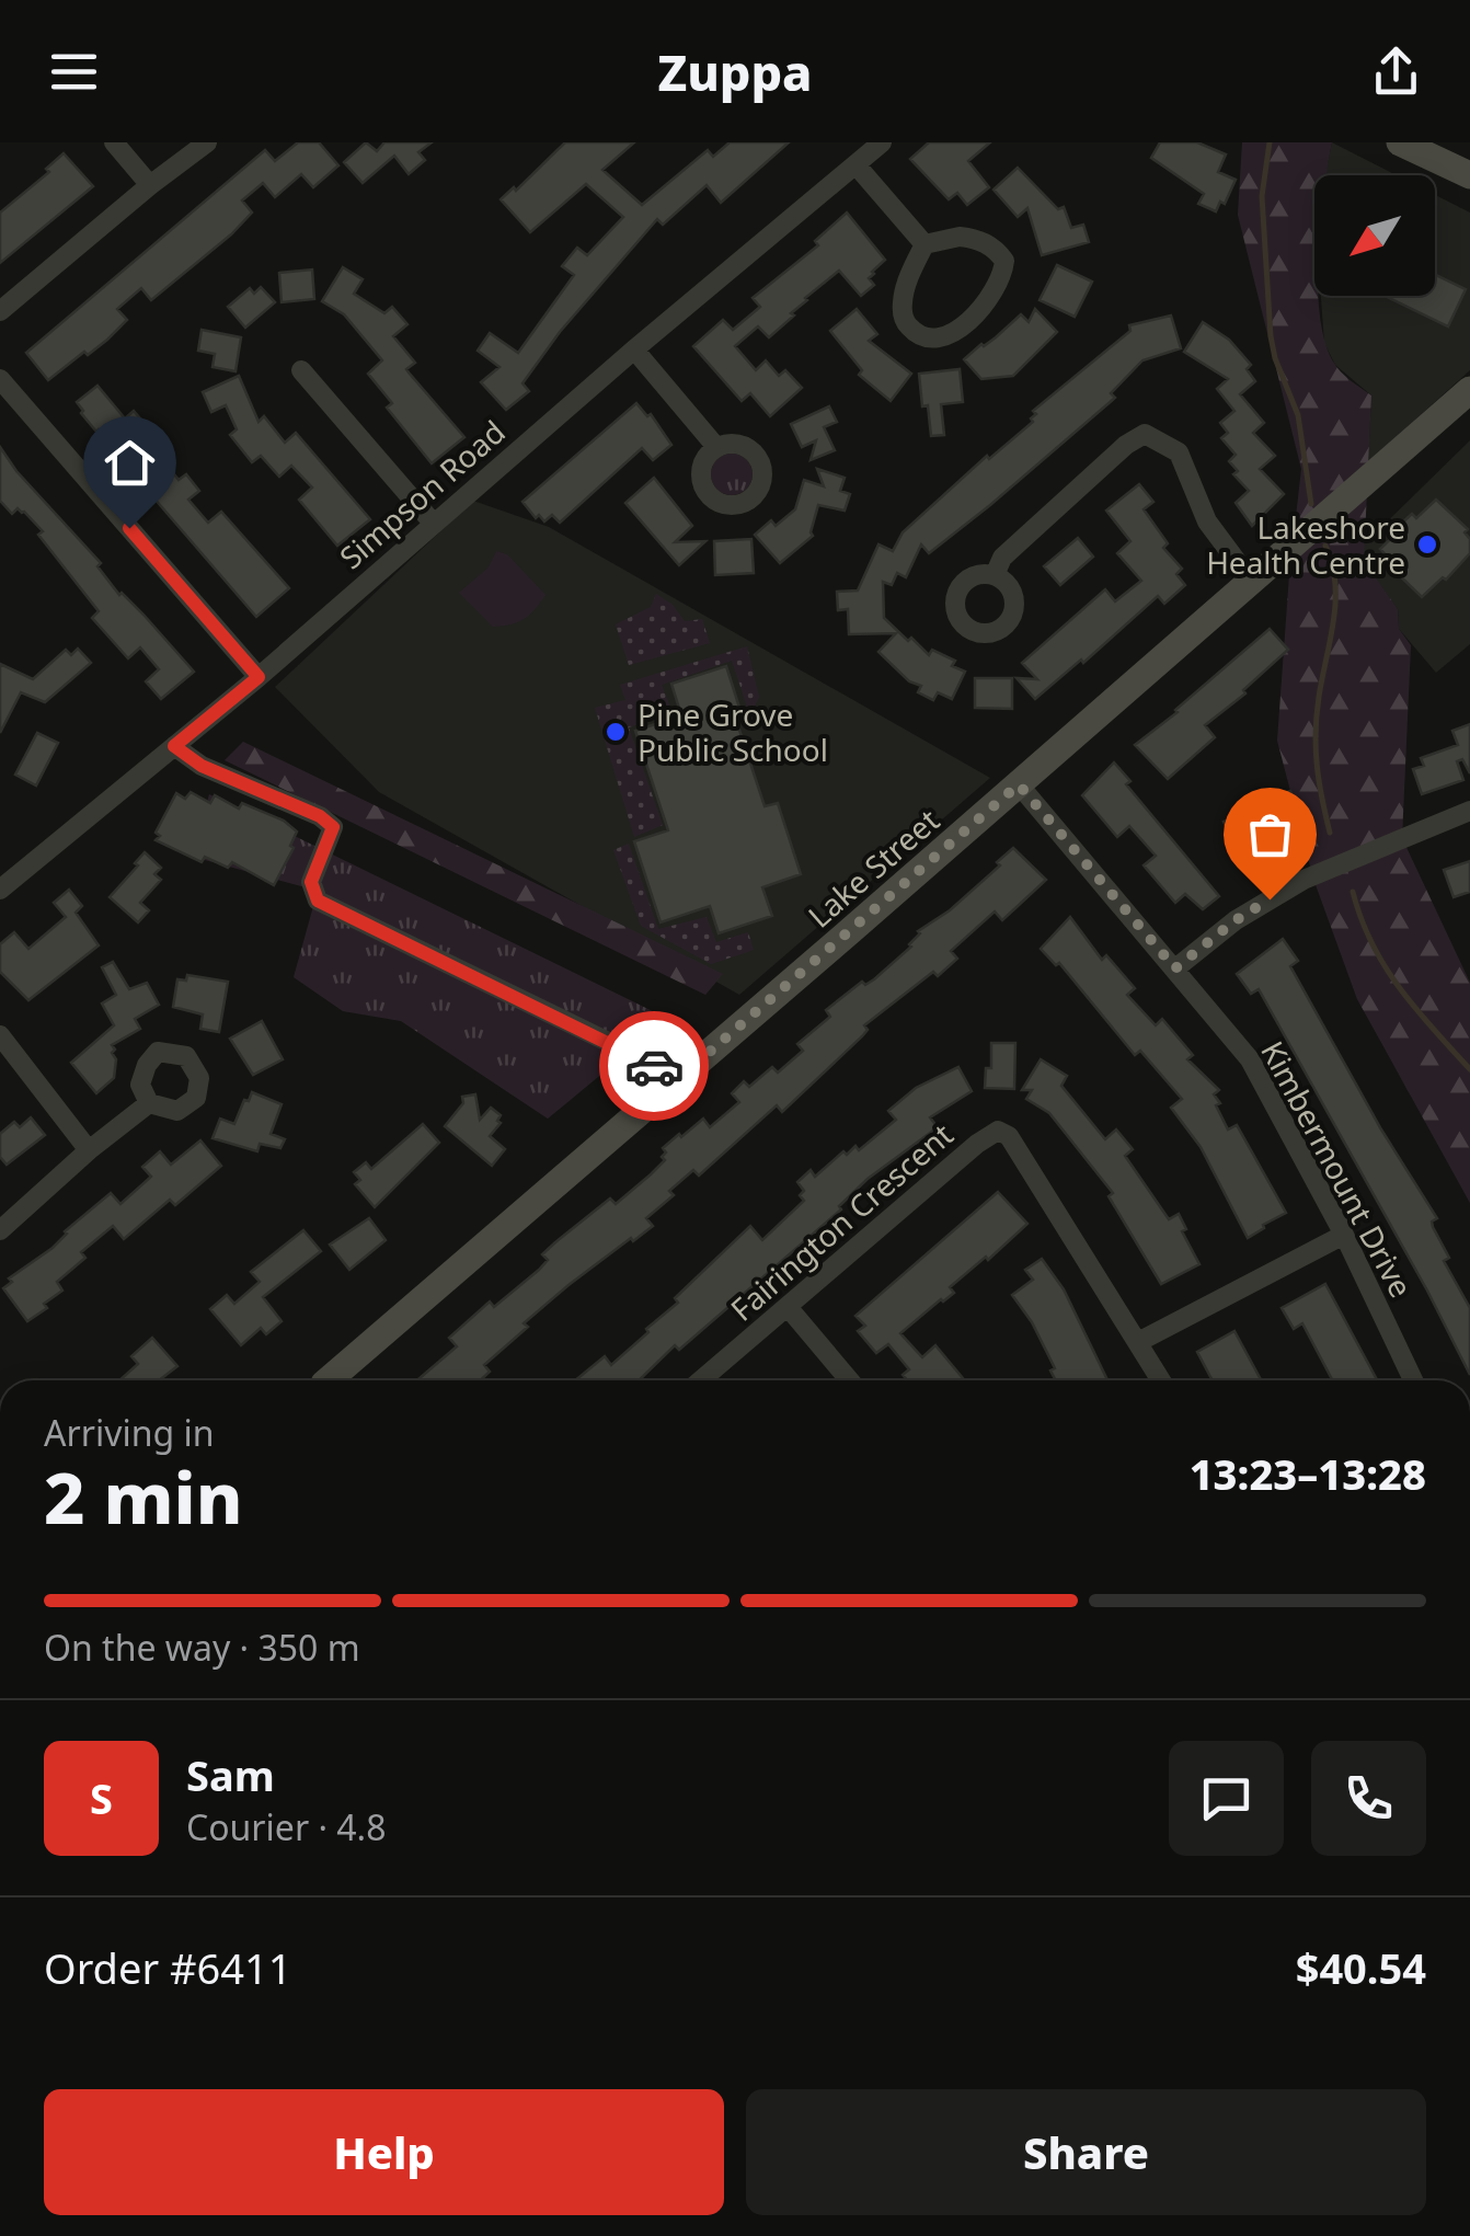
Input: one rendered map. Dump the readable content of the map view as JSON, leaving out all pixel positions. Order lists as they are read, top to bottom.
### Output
{
  "streets": {
    "street": [
      "Simpson Road",
      "Lake Street",
      "Kimbermount Drive",
      "Fairington Crescent"
    ]
  },
  "crossings": [
    ["Lake Street", "Kimbermount Drive"]
  ],
  "places": ["Lakeshore Health Centre", "Pine Grove Public School"],
  "north": "bottom left",
  "page": {
    "header": "Zuppa",
    "heading": ["2 min", "Arriving in", "13:23–13:28"],
    "panel": [
      "Sam",
      "Courier · 4.8",
      "Order #6411",
      "$40.54"
    ],
    "bar": "On the way · 350 m",
    "round": "S",
    "buttons": ["Help", "Share"]
  }
}
